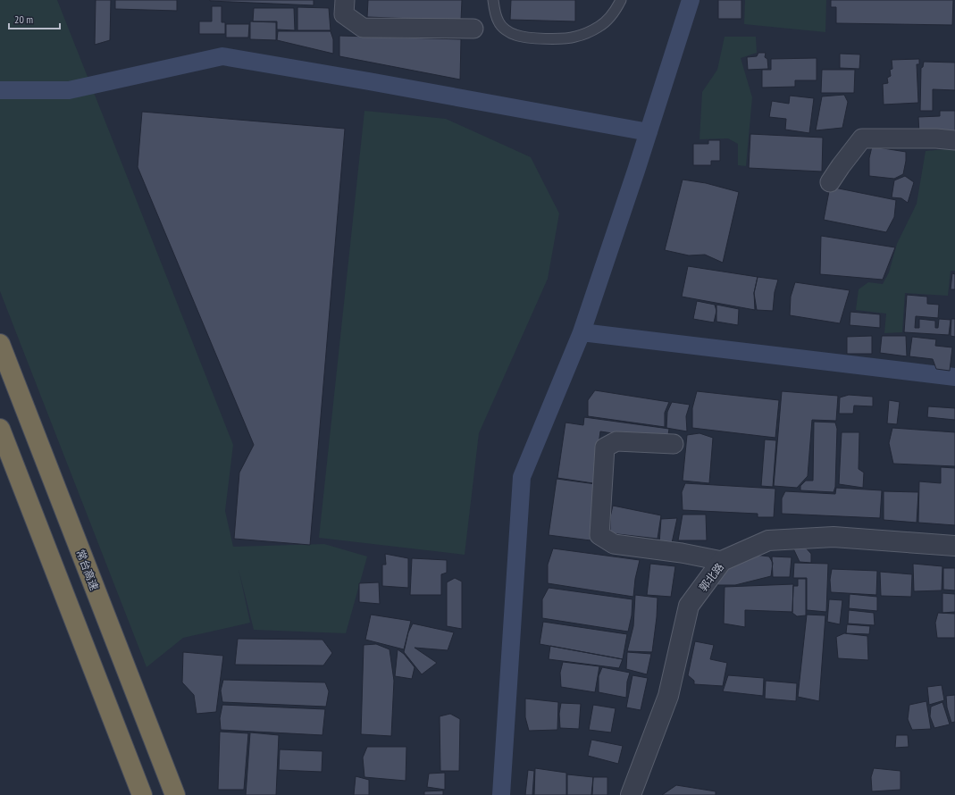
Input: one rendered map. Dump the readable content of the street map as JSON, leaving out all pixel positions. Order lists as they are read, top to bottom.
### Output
{
  "streets": {
    "highway": ["常台高速"],
    "street": ["郭北路"]
  },
  "scale_bar": "20 m"
}
